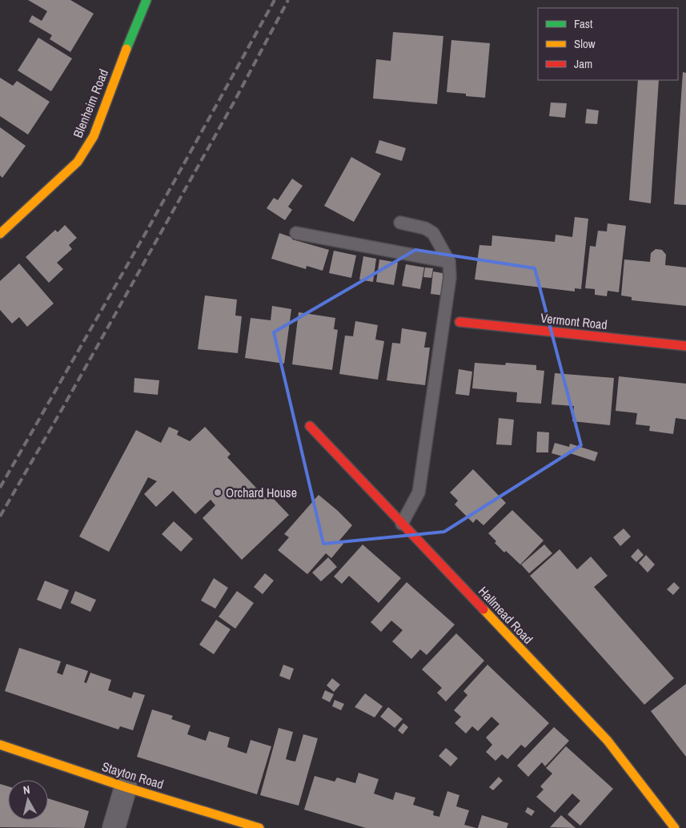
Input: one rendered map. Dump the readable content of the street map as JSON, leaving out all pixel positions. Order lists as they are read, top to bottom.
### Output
{
  "streets": {
    "street": [
      "Blenheim Road",
      "Vermont Road",
      "Hallmead Road",
      "Stayton Road"
    ]
  },
  "places": ["Orchard House"],
  "legend": ["Fast", "Slow", "Jam"],
  "north": "top"
}
